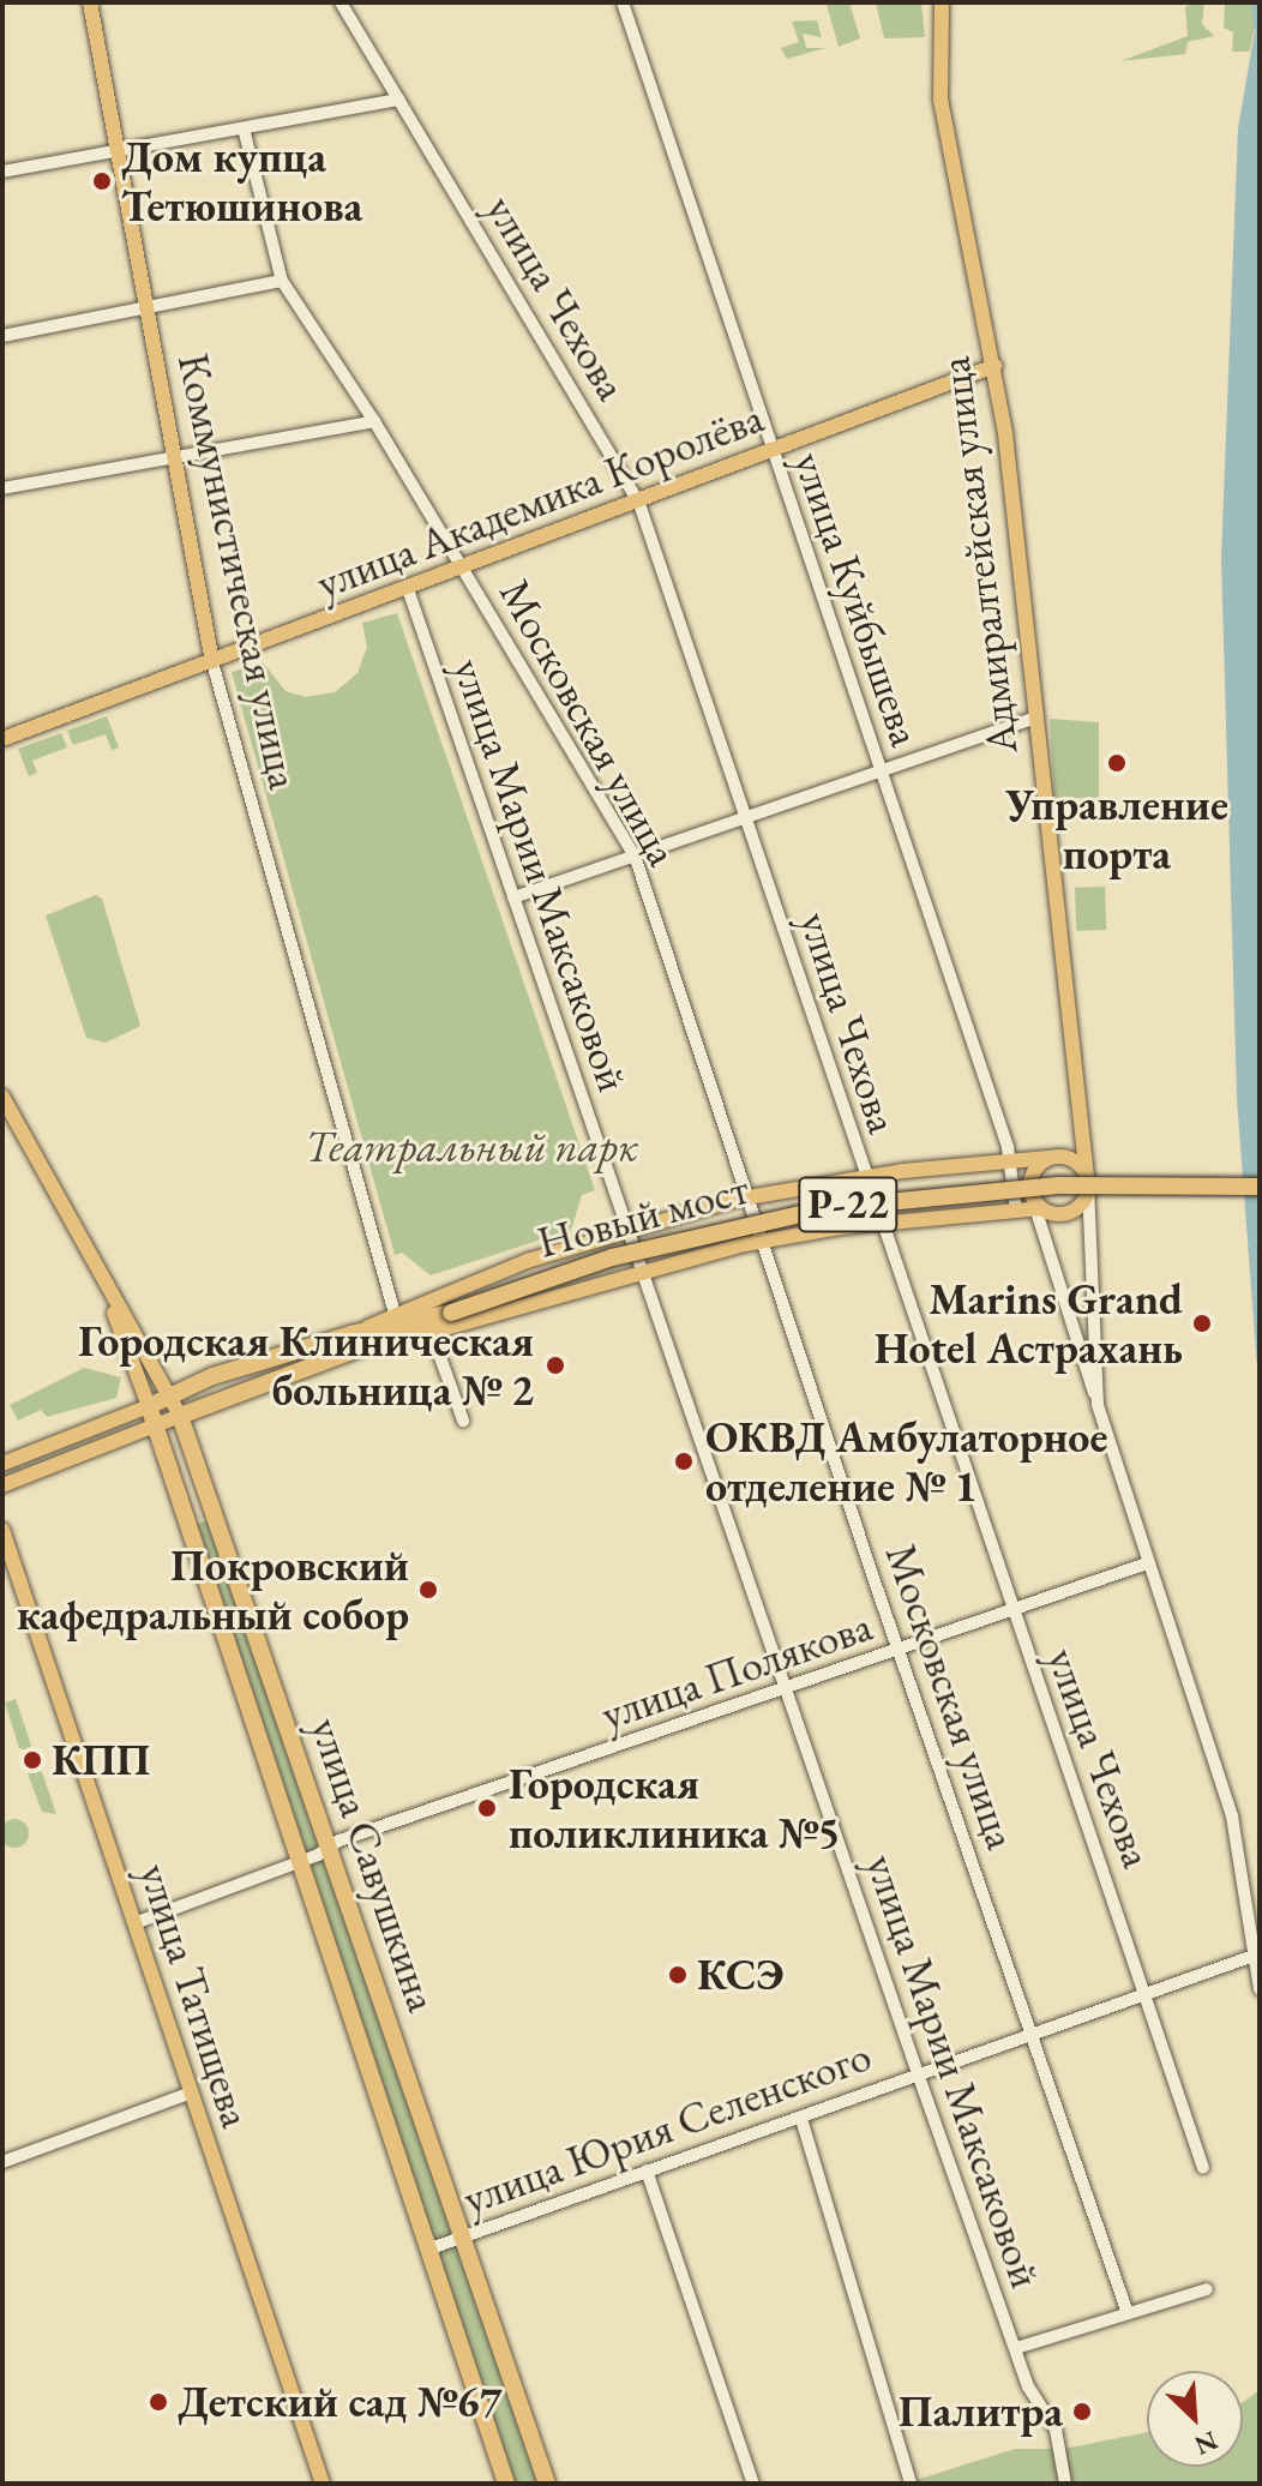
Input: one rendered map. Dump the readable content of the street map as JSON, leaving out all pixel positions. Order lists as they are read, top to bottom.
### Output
{
  "streets": {
    "highway": ["Р-22", "Новый мост", "улица Савушкина"],
    "main road": [
      "улица Академика Королёва",
      "Адмиралтейская улица",
      "Коммунистическая улица",
      "улица Татищева"
    ],
    "street": [
      "улица Чехова",
      "улица Куйбышева",
      "Московская улица",
      "улица Марии Максаковой",
      "улица Полякова",
      "улица Юрия Селенского"
    ]
  },
  "crossings": [
    ["улица Чехова", "улица Академика Королёва"],
    ["улица Чехова", "улица Полякова"],
    ["улица Чехова", "улица Юрия Селенского"],
    ["улица Академика Королёва", "Адмиралтейская улица"],
    ["улица Академика Королёва", "Коммунистическая улица"],
    ["улица Академика Королёва", "улица Куйбышева"],
    ["улица Академика Королёва", "Московская улица"],
    ["улица Академика Королёва", "улица Марии Максаковой"],
    ["Московская улица", "улица Полякова"],
    ["Московская улица", "улица Юрия Селенского"],
    ["улица Марии Максаковой", "улица Полякова"],
    ["улица Марии Максаковой", "улица Юрия Селенского"],
    ["улица Полякова", "улица Савушкина"],
    ["улица Полякова", "улица Татищева"],
    ["улица Савушкина", "улица Юрия Селенского"]
  ],
  "parks": ["Театральный парк"],
  "places": [
    "Дом купца Тетюшинова",
    "Управление порта",
    "Marins Grand Hotel Астрахань",
    "Городская Клиническая больница № 2",
    "ОКВД Амбулаторное отделение № 1",
    "Покровский кафедральный собор",
    "КПП",
    "Городская поликлиника №5",
    "КСЭ",
    "Детский сад №67",
    "Палитра"
  ],
  "north": "bottom right"
}
